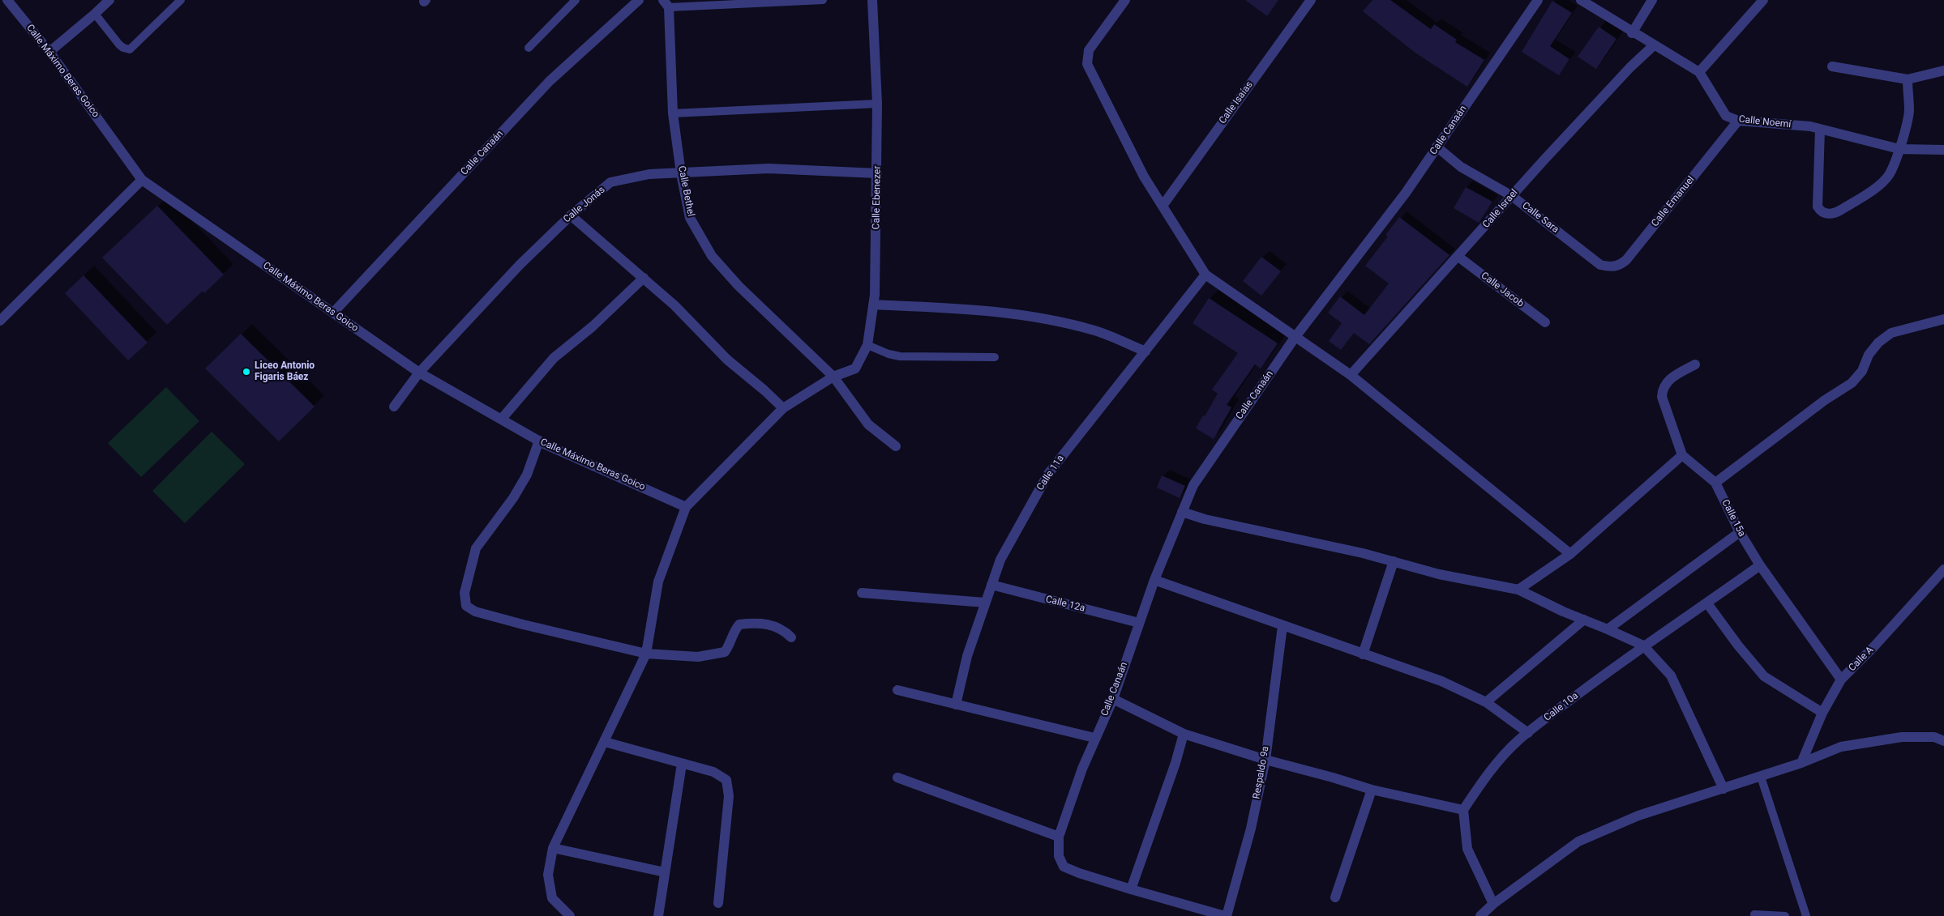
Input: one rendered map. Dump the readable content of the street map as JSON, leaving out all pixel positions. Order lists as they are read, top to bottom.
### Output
{
  "streets": {
    "street": [
      "Calle Máximo Beras Goico",
      "Calle Isaías",
      "Calle Noemí",
      "Calle Canaán",
      "Calle Bethel",
      "Calle Ebenezer",
      "Calle Emanuel",
      "Calle Jonás",
      "Calle Israel",
      "Calle Sara",
      "Calle Jacob",
      "Calle 11a",
      "Calle 15a",
      "Calle 12a",
      "Calle A",
      "Calle 10a",
      "Respaldo 9a"
    ]
  },
  "crossings": [
    ["Calle Máximo Beras Goico", "Calle Canaán"],
    ["Calle Máximo Beras Goico", "Calle Ebenezer"],
    ["Calle Máximo Beras Goico", "Calle Jonás"],
    ["Calle Noemí", "Calle Emanuel"],
    ["Calle Noemí", "Calle Israel"],
    ["Calle Canaán", "Calle Sara"],
    ["Calle Canaán", "Calle 12a"],
    ["Calle Bethel", "Calle Ebenezer"],
    ["Calle Bethel", "Calle Jonás"],
    ["Calle Ebenezer", "Calle Jonás"],
    ["Calle Emanuel", "Calle Sara"],
    ["Calle Israel", "Calle Sara"],
    ["Calle Israel", "Calle Jacob"],
    ["Calle 11a", "Calle 12a"],
    ["Calle 15a", "Calle A"],
    ["Calle 15a", "Calle 10a"]
  ],
  "places": ["Liceo Antonio Figaris Báez"]
}
